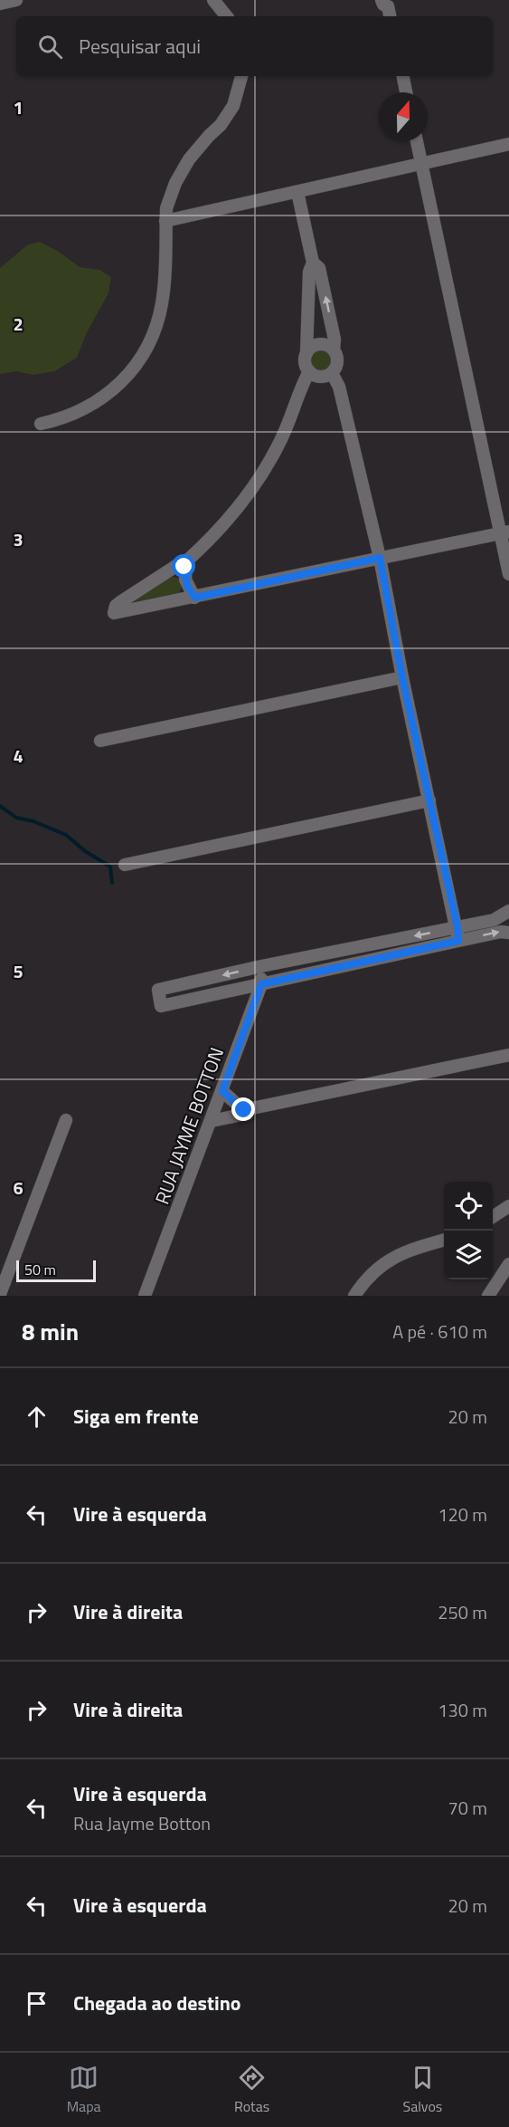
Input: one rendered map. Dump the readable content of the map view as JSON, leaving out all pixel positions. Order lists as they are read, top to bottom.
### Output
{
  "streets": {
    "street": ["RUA JAYME BOTTON"]
  },
  "scale_bar": "50 m",
  "north": "top",
  "page": {
    "search": "Pesquisar aqui",
    "scale": "50 m",
    "heading": ["8 min", "A pé · 610 m"],
    "list": [
      ["Siga em frente", "20 m"],
      ["Vire à esquerda", "120 m"],
      ["Vire à direita", "250 m"],
      ["Vire à direita", "130 m"],
      ["Vire à esquerda", "Rua Jayme Botton", "70 m"],
      ["Vire à esquerda", "20 m"],
      "Chegada ao destino"
    ],
    "nav": ["Mapa", "Rotas", "Salvos"]
  },
  "grid": {
    "rows": [
      "1",
      "2",
      "3",
      "4",
      "5",
      "6"
    ]
  }
}
